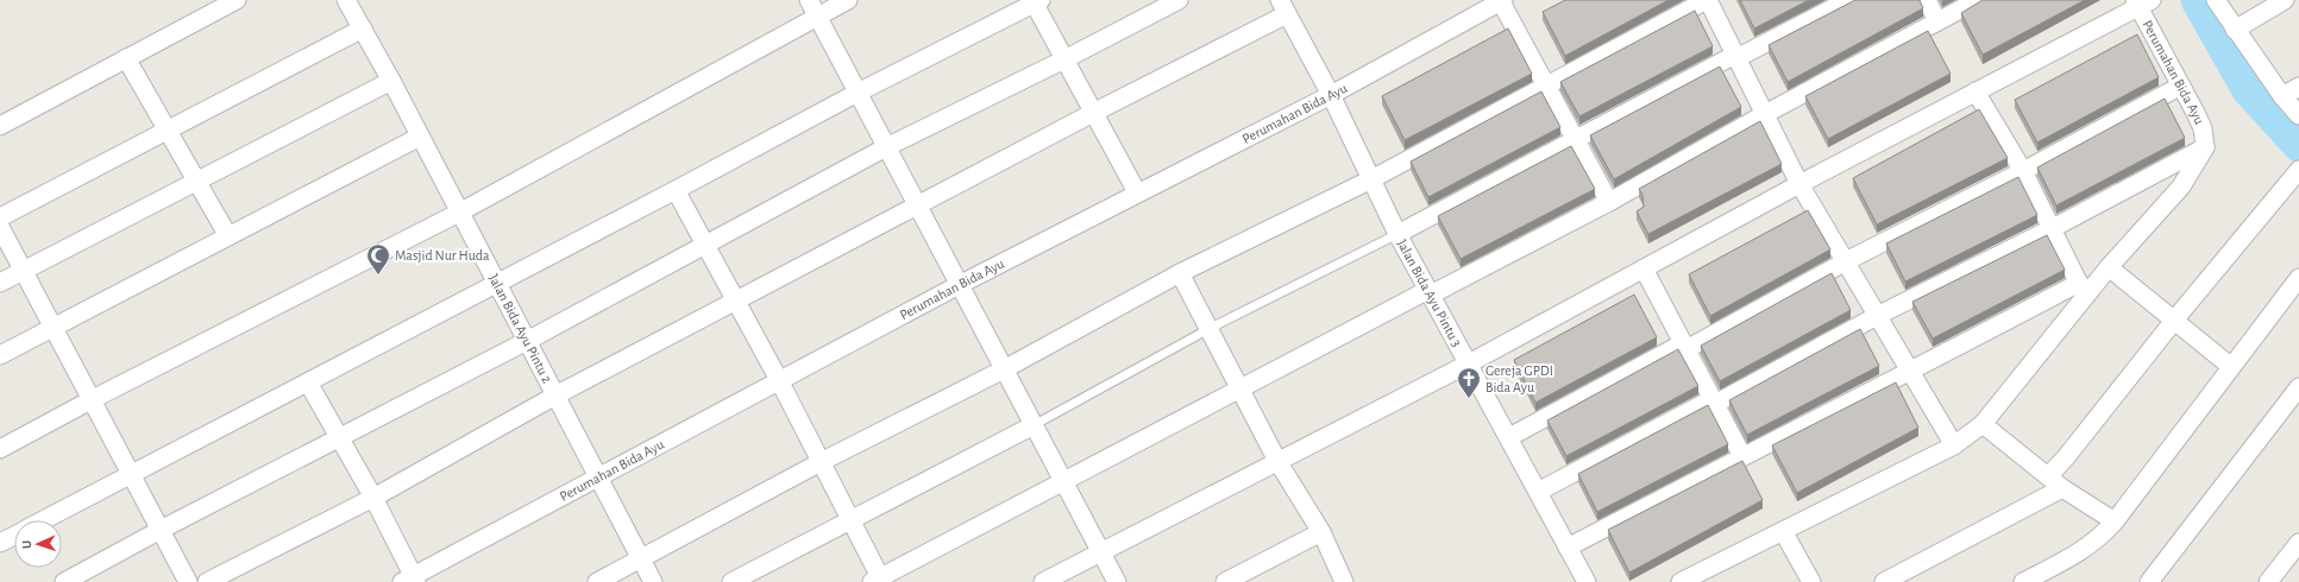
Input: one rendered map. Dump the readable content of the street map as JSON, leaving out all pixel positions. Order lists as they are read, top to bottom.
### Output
{
  "streets": {
    "street": ["Perumahan Bida Ayu", "Jalan Bida Ayu Pintu 3", "Jalan Bida Ayu Pintu 2"]
  },
  "crossings": [
    ["Perumahan Bida Ayu", "Jalan Bida Ayu Pintu 3"],
    ["Perumahan Bida Ayu", "Jalan Bida Ayu Pintu 2"]
  ],
  "places": {
    "mosque": ["Masjid Nur Huda"],
    "church": ["Gereja GPDI Bida Ayu"]
  },
  "north": "left"
}
